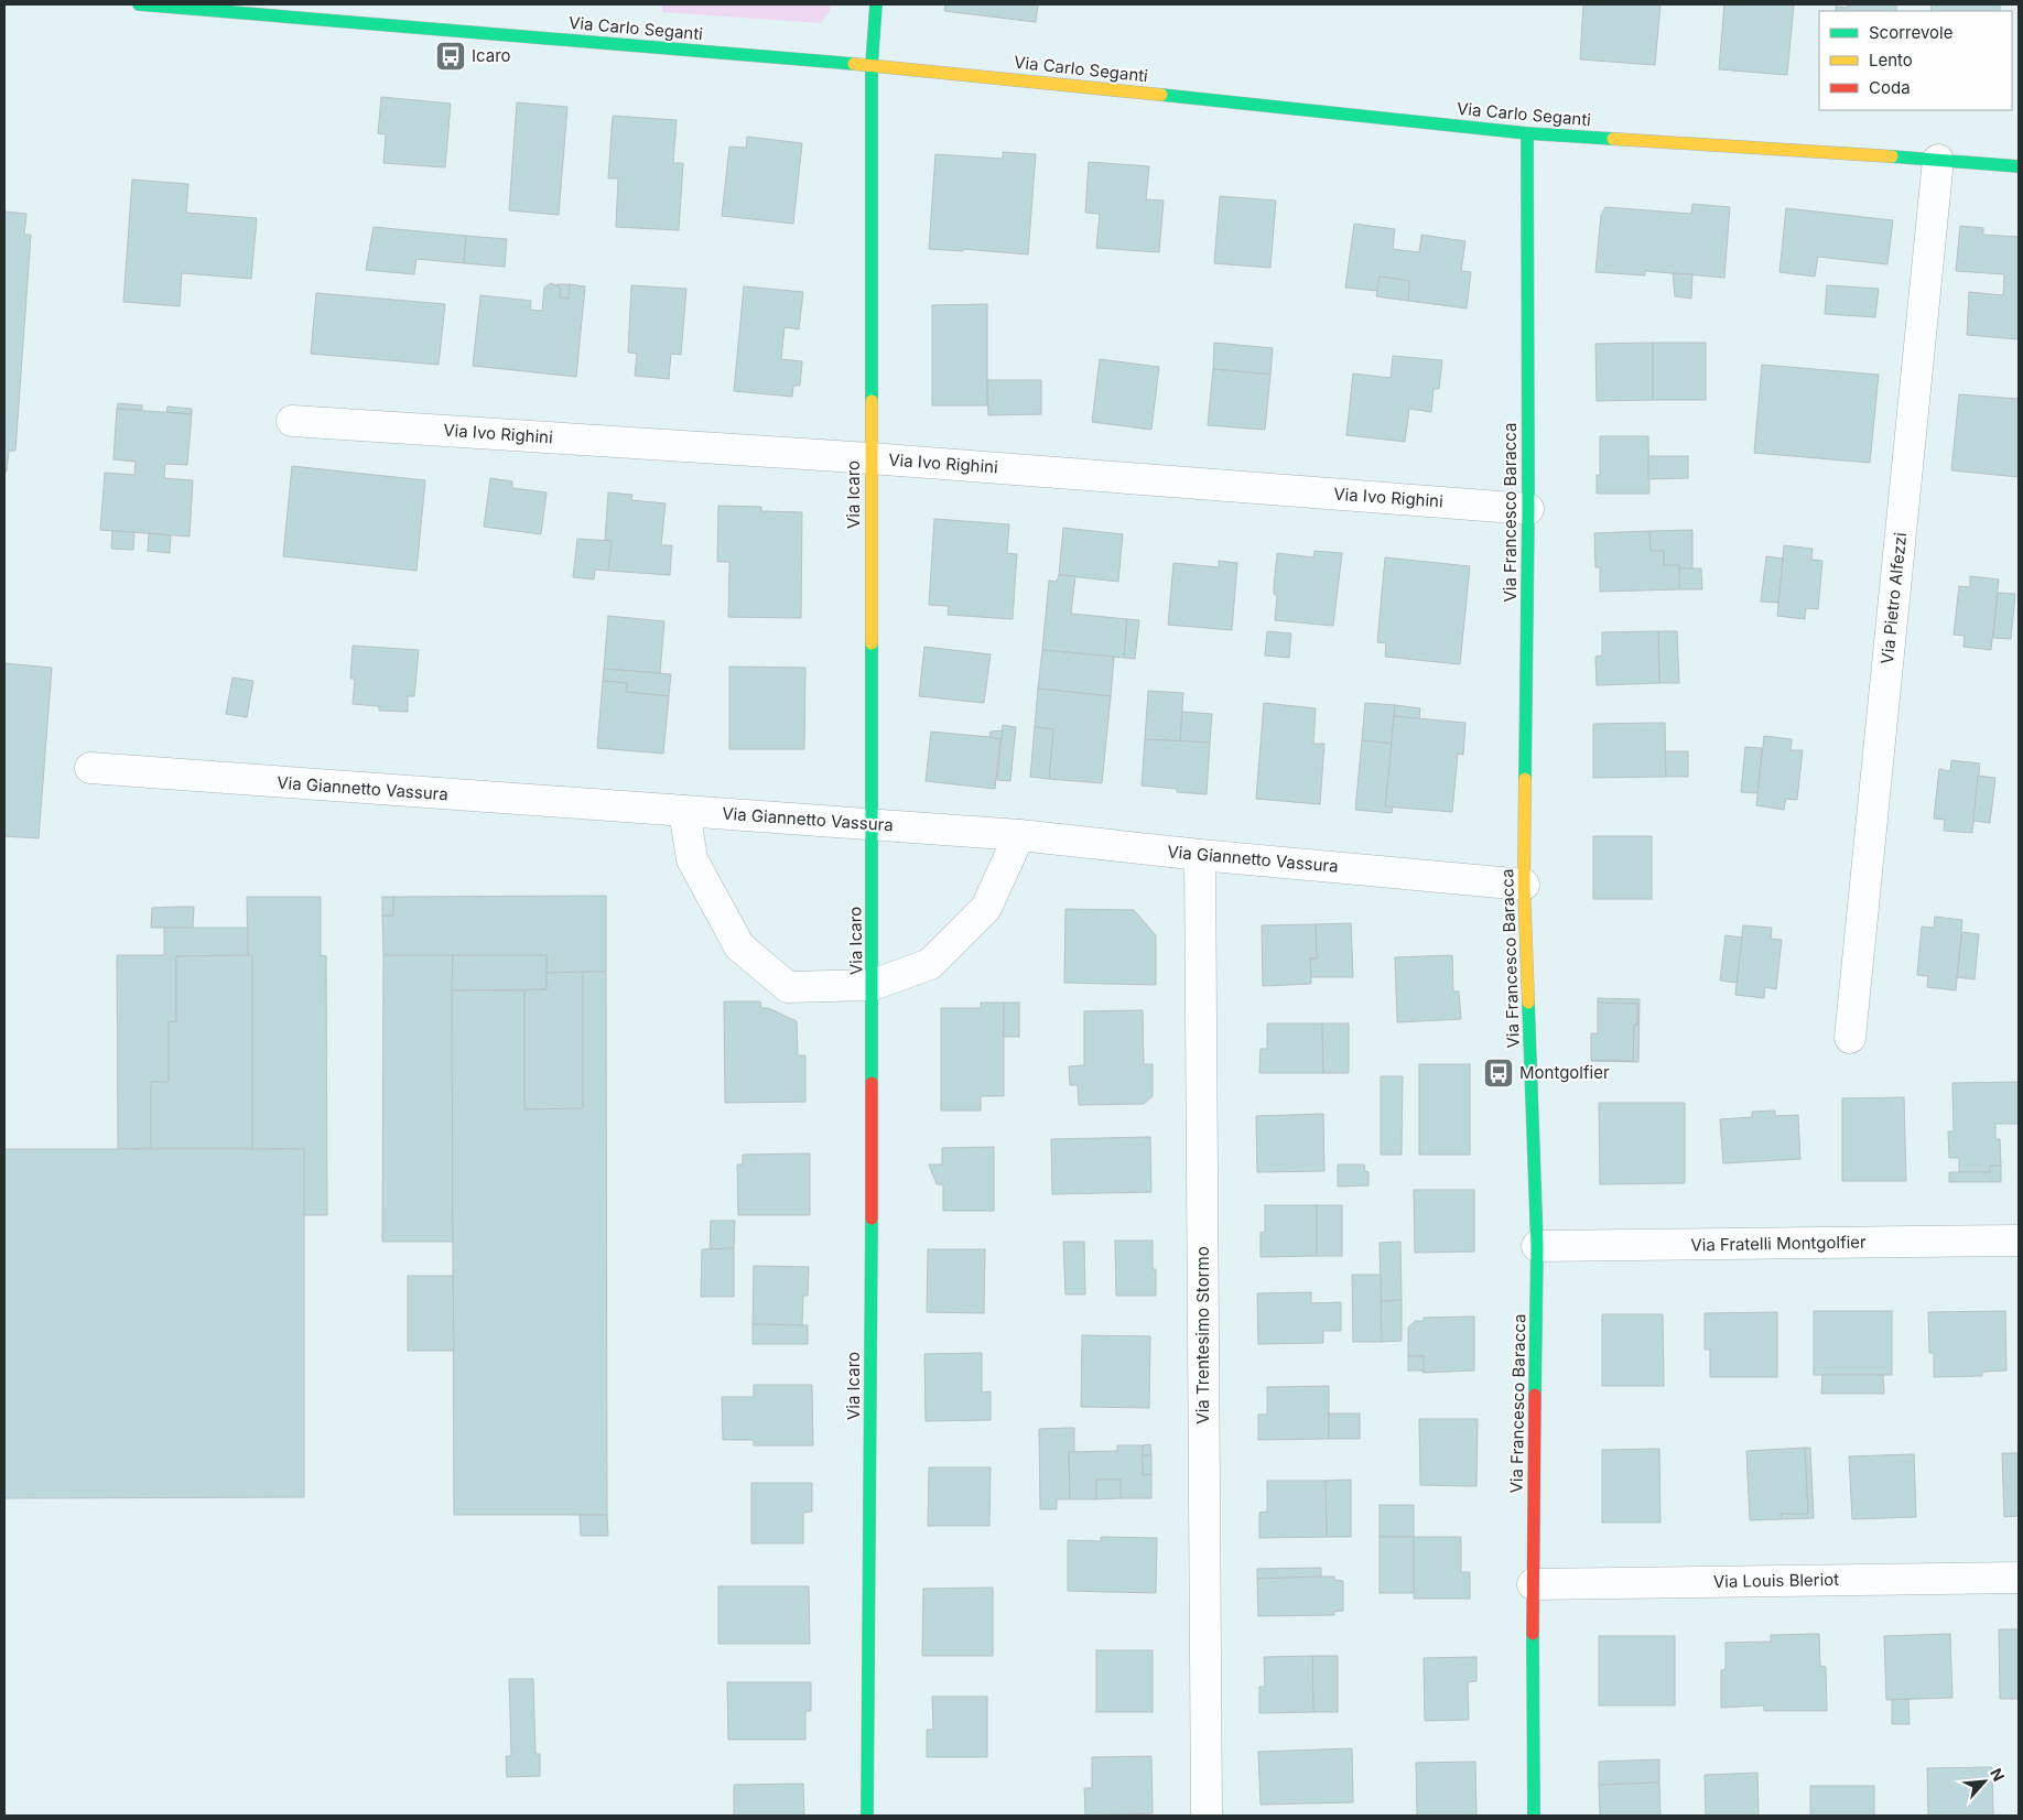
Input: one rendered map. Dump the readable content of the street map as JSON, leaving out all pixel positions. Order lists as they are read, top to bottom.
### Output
{
  "streets": {
    "street": [
      "Via Carlo Seganti",
      "Via Ivo Righini",
      "Via Icaro",
      "Via Francesco Baracca",
      "Via Pietro Alfezzi",
      "Via Giannetto Vassura",
      "Via Fratelli Montgolfier",
      "Via Trentesimo Stormo",
      "Via Louis Bleriot"
    ]
  },
  "crossings": [
    ["Via Carlo Seganti", "Via Icaro"],
    ["Via Carlo Seganti", "Via Francesco Baracca"],
    ["Via Carlo Seganti", "Via Pietro Alfezzi"],
    ["Via Ivo Righini", "Via Icaro"],
    ["Via Ivo Righini", "Via Francesco Baracca"],
    ["Via Icaro", "Via Giannetto Vassura"],
    ["Via Francesco Baracca", "Via Giannetto Vassura"],
    ["Via Francesco Baracca", "Via Fratelli Montgolfier"],
    ["Via Francesco Baracca", "Via Louis Bleriot"],
    ["Via Giannetto Vassura", "Via Trentesimo Stormo"]
  ],
  "places": {
    "bus stop": ["Icaro", "Montgolfier"]
  },
  "legend": ["Scorrevole", "Lento", "Coda"],
  "north": "top right"
}
